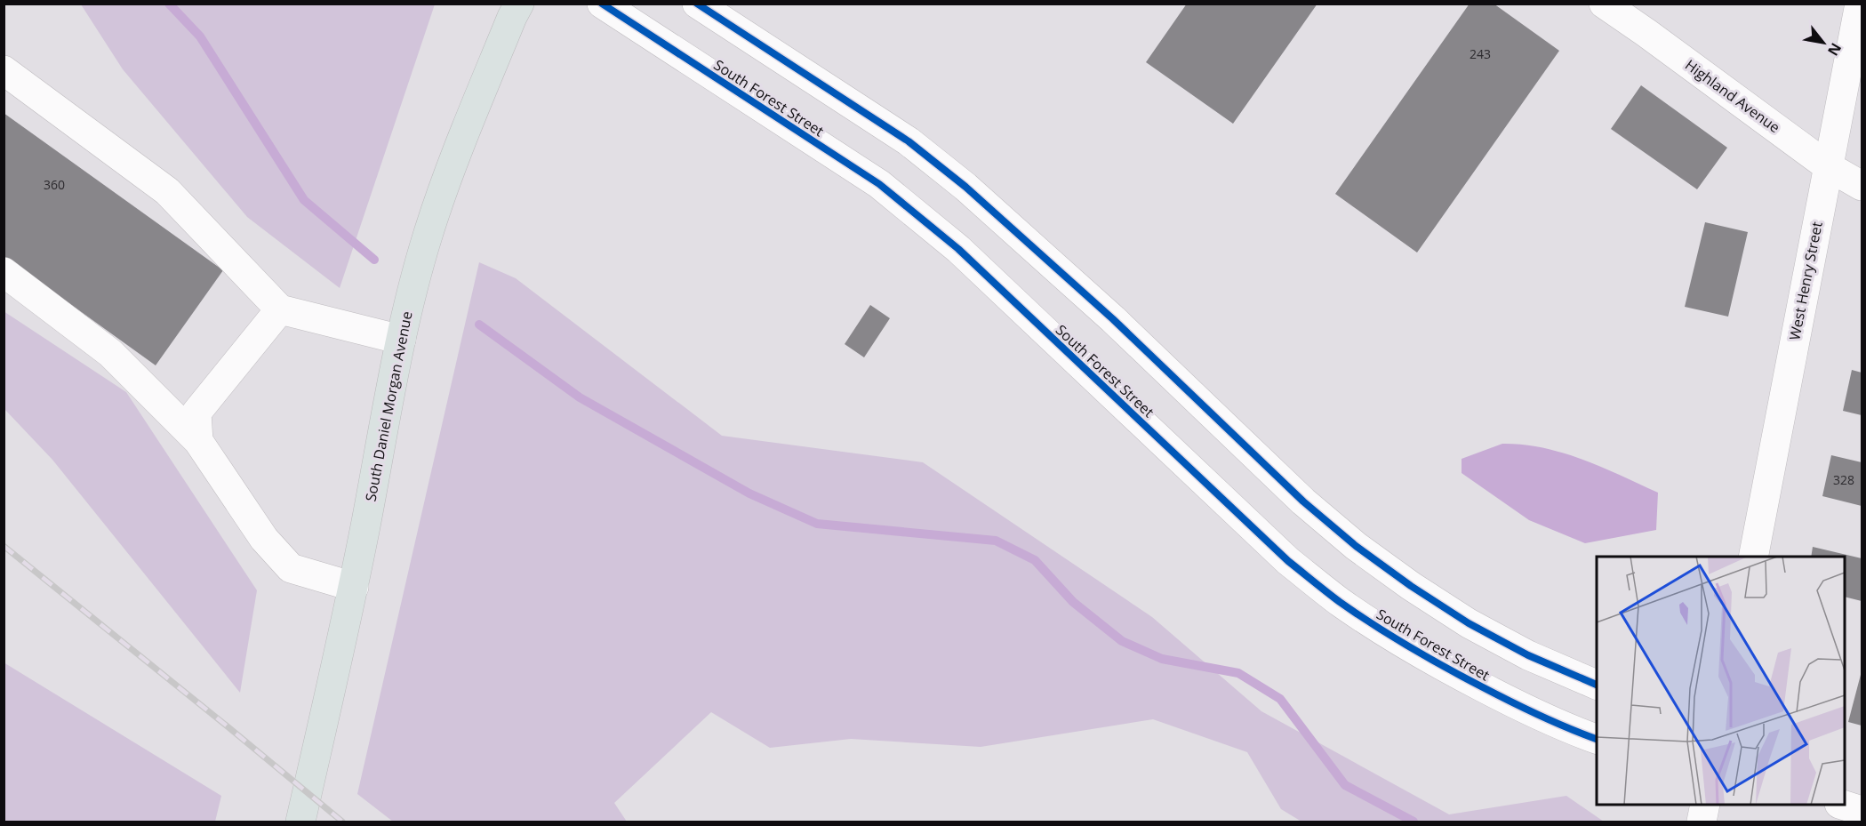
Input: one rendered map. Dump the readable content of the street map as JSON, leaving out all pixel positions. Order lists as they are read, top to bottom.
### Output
{
  "streets": {
    "main road": ["South Daniel Morgan Avenue"],
    "street": ["Highland Avenue", "South Forest Street", "West Henry Street"]
  },
  "crossings": [
    ["Highland Avenue", "West Henry Street"]
  ],
  "house_numbers": ["243", "360", "328"],
  "north": "bottom right"
}
